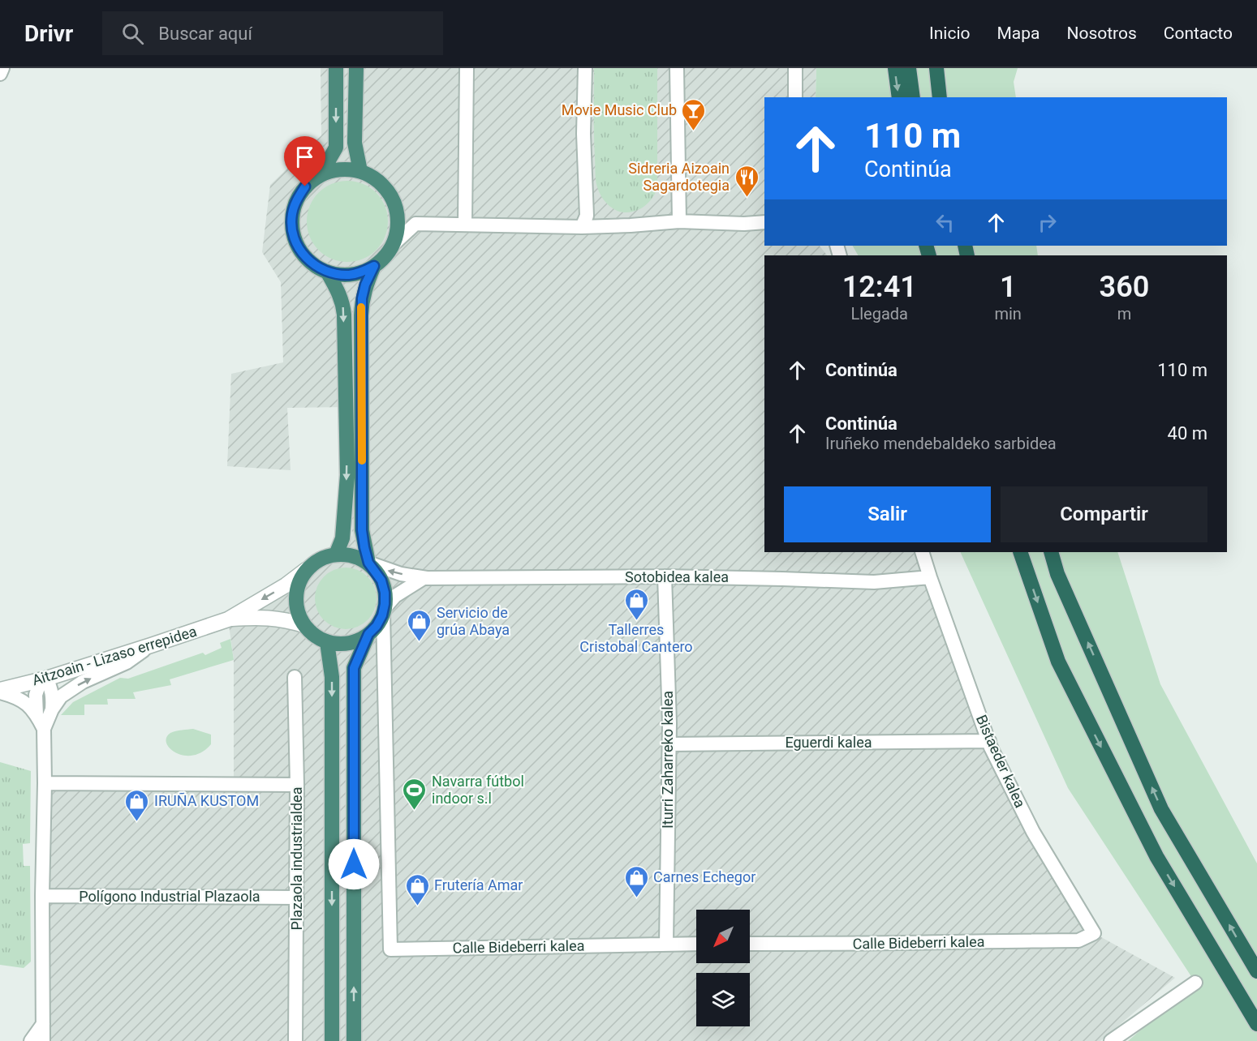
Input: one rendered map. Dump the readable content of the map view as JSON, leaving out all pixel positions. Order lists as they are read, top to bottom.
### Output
{
  "streets": {
    "street": [
      "Sotobidea kalea",
      "Aitzoain - Lizaso errepidea",
      "Eguerdi kalea",
      "Iturri Zaharreko kalea",
      "Bistaeder kalea",
      "Plazaola industrialdea",
      "Polígono Industrial Plazaola",
      "Calle Bideberri kalea"
    ]
  },
  "crossings": [
    ["Sotobidea kalea", "Iturri Zaharreko kalea"],
    ["Sotobidea kalea", "Bistaeder kalea"],
    ["Sotobidea kalea", "Calle Bideberri kalea"],
    ["Eguerdi kalea", "Iturri Zaharreko kalea"],
    ["Eguerdi kalea", "Bistaeder kalea"],
    ["Iturri Zaharreko kalea", "Calle Bideberri kalea"],
    ["Bistaeder kalea", "Calle Bideberri kalea"],
    ["Plazaola industrialdea", "Polígono Industrial Plazaola"]
  ],
  "places": {
    "bar": ["Movie Music Club"],
    "restaurant": ["Sidreria Aizoain Sagardotegia"],
    "shop": [
      "Tallerres Cristobal Cantero",
      "Servicio de grúa Abaya",
      "IRUÑA KUSTOM",
      "Carnes Echegor",
      "Frutería Amar"
    ],
    "sports": ["Navarra fútbol indoor s.l"]
  },
  "north": "bottom left",
  "page": {
    "header": "Drivr",
    "search": "Buscar aquí",
    "nav": [
      "Inicio",
      "Mapa",
      "Nosotros",
      "Contacto"
    ],
    "turn": ["110 m", "Continúa"],
    "eta": [
      "12:41",
      "Llegada",
      "1",
      "min",
      "360",
      "m"
    ],
    "list": [
      {
        "name": "Continúa",
        "value": "110 m"
      },
      {
        "name": "Continúa",
        "note": "Iruñeko mendebaldeko sarbidea",
        "value": "40 m"
      }
    ],
    "buttons": ["Salir", "Compartir"]
  }
}
